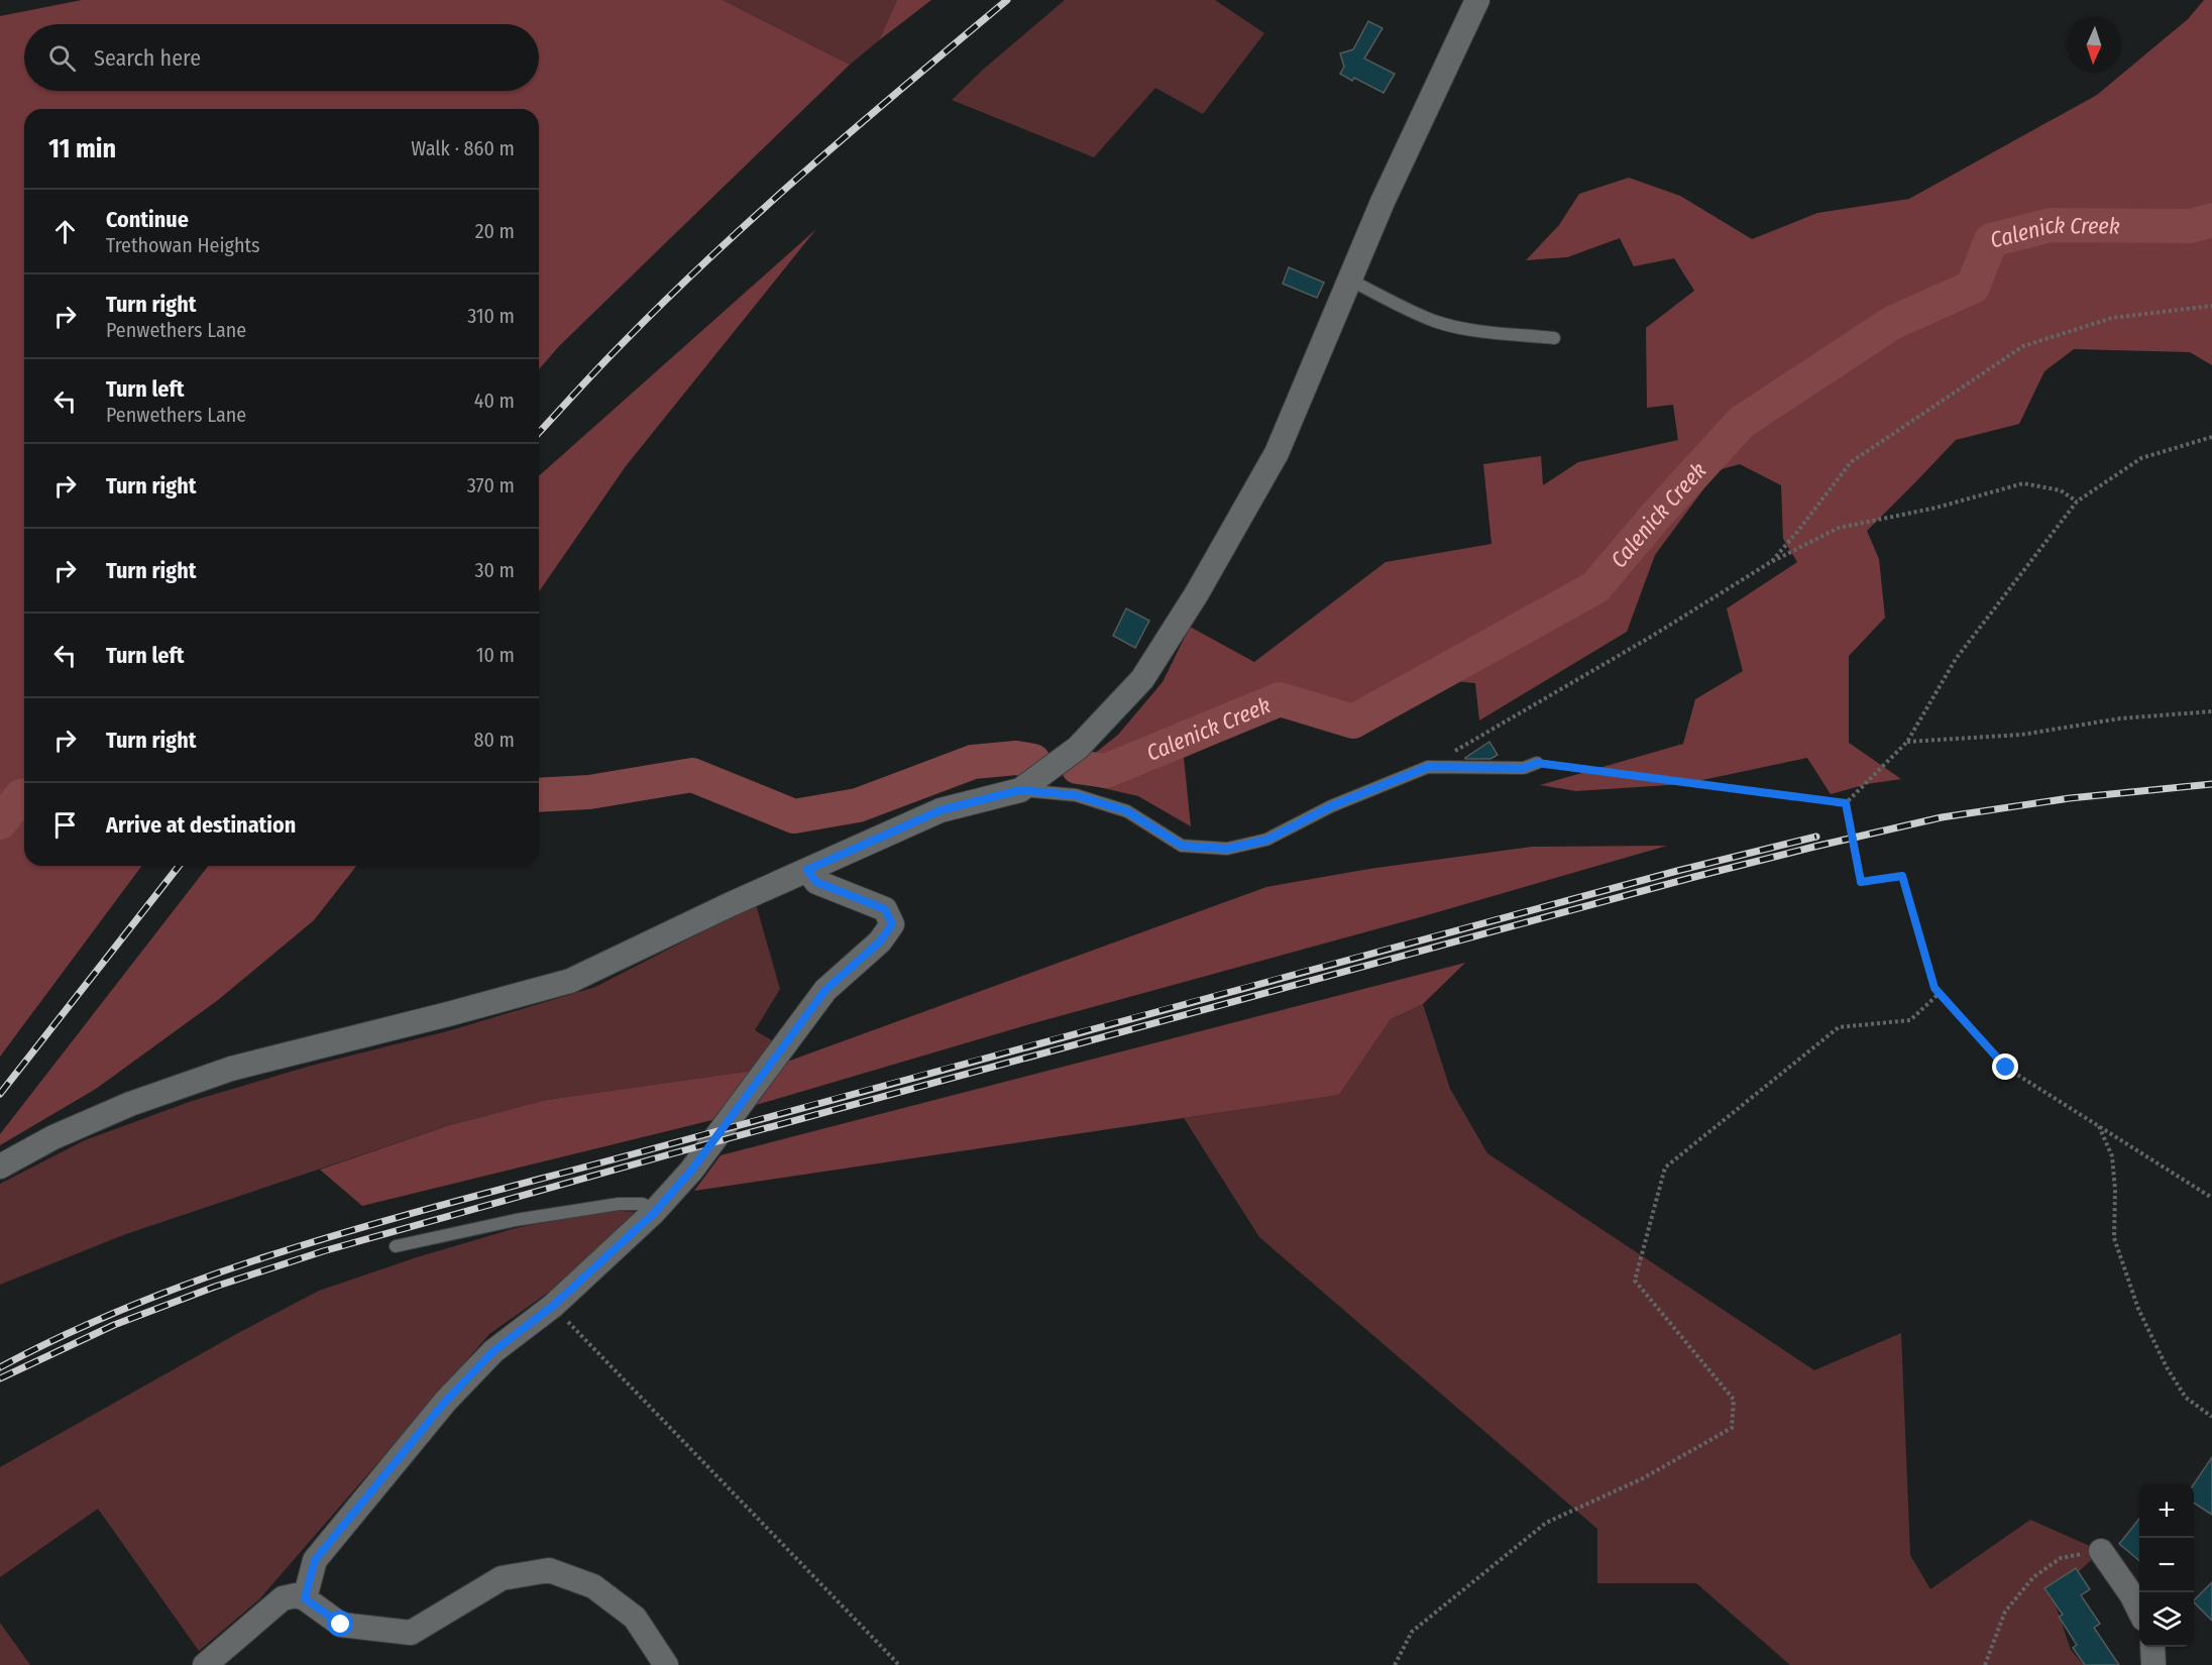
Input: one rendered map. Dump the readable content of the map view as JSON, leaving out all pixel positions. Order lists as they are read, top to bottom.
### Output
{
  "water": ["Calenick Creek"],
  "north": "bottom",
  "page": {
    "search": "Search here",
    "heading": ["11 min", "Walk · 860 m"],
    "list": [
      ["Continue", "Trethowan Heights", "20 m"],
      ["Turn right", "Penwethers Lane", "310 m"],
      ["Turn left", "Penwethers Lane", "40 m"],
      ["Turn right", "370 m"],
      ["Turn right", "30 m"],
      ["Turn left", "10 m"],
      ["Turn right", "80 m"],
      "Arrive at destination"
    ],
    "map_buttons": ["+", "−"]
  }
}
